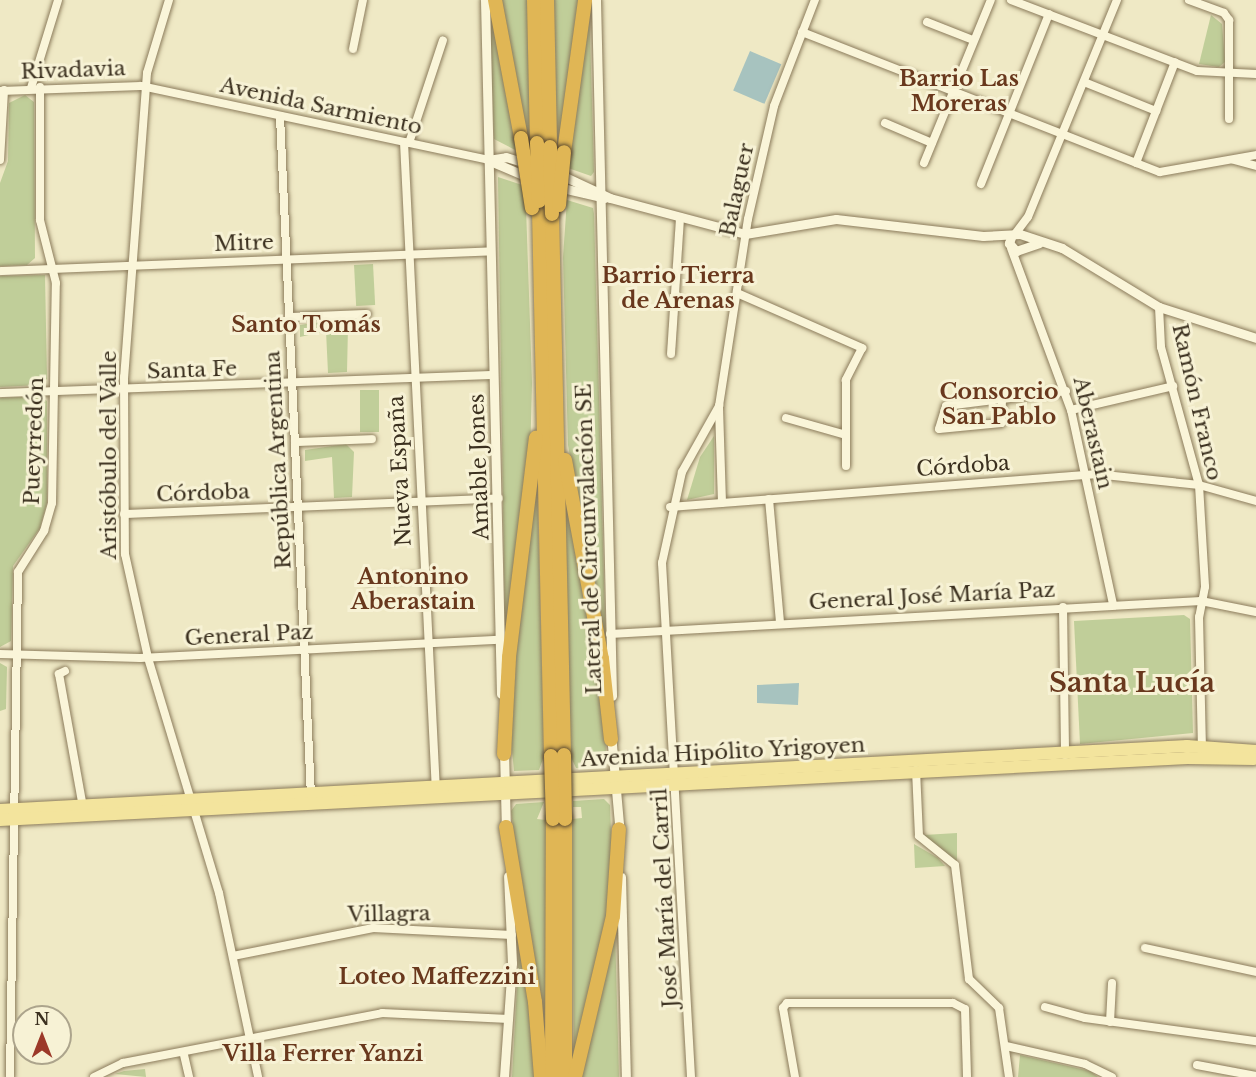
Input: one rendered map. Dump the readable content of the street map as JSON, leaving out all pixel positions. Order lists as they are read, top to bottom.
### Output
{
  "streets": {
    "main road": ["Avenida Hipólito Yrigoyen"],
    "street": [
      "Rivadavia",
      "Avenida Sarmiento",
      "Balaguer",
      "Mitre",
      "Santa Fe",
      "Ramón Franco",
      "Aberastain",
      "Pueyrredón",
      "Aristóbulo del Valle",
      "República Argentina",
      "Córdoba",
      "Amable Jones",
      "Nueva España",
      "Lateral de Circunvalación SE",
      "General José María Paz",
      "General Paz",
      "José María del Carril",
      "Villagra"
    ]
  },
  "crossings": [
    ["Rivadavia", "Avenida Sarmiento"],
    ["Rivadavia", "Pueyrredón"],
    ["Rivadavia", "Aristóbulo del Valle"],
    ["Avenida Sarmiento", "Balaguer"],
    ["Avenida Sarmiento", "Ramón Franco"],
    ["Avenida Sarmiento", "Aberastain"],
    ["Avenida Sarmiento", "Aristóbulo del Valle"],
    ["Avenida Sarmiento", "República Argentina"],
    ["Avenida Sarmiento", "Amable Jones"],
    ["Avenida Sarmiento", "Nueva España"],
    ["Avenida Sarmiento", "Lateral de Circunvalación SE"],
    ["Balaguer", "Córdoba"],
    ["Balaguer", "José María del Carril"],
    ["Mitre", "Pueyrredón"],
    ["Mitre", "Aristóbulo del Valle"],
    ["Mitre", "República Argentina"],
    ["Mitre", "Amable Jones"],
    ["Mitre", "Nueva España"],
    ["Santa Fe", "Pueyrredón"],
    ["Santa Fe", "Aristóbulo del Valle"],
    ["Santa Fe", "República Argentina"],
    ["Santa Fe", "Amable Jones"],
    ["Santa Fe", "Nueva España"],
    ["Ramón Franco", "Córdoba"],
    ["Ramón Franco", "General José María Paz"],
    ["Ramón Franco", "Avenida Hipólito Yrigoyen"],
    ["Aberastain", "Córdoba"],
    ["Aberastain", "General José María Paz"],
    ["Pueyrredón", "General Paz"],
    ["Pueyrredón", "Avenida Hipólito Yrigoyen"],
    ["Aristóbulo del Valle", "Córdoba"],
    ["Aristóbulo del Valle", "General Paz"],
    ["Aristóbulo del Valle", "Avenida Hipólito Yrigoyen"],
    ["Aristóbulo del Valle", "Villagra"],
    ["República Argentina", "Córdoba"],
    ["República Argentina", "General Paz"],
    ["República Argentina", "Avenida Hipólito Yrigoyen"],
    ["Córdoba", "Amable Jones"],
    ["Córdoba", "Nueva España"],
    ["Córdoba", "José María del Carril"],
    ["Amable Jones", "General Paz"],
    ["Amable Jones", "Avenida Hipólito Yrigoyen"],
    ["Amable Jones", "Villagra"],
    ["Nueva España", "General Paz"],
    ["Nueva España", "Avenida Hipólito Yrigoyen"],
    ["Lateral de Circunvalación SE", "General José María Paz"],
    ["Lateral de Circunvalación SE", "Avenida Hipólito Yrigoyen"],
    ["General José María Paz", "José María del Carril"],
    ["Avenida Hipólito Yrigoyen", "José María del Carril"]
  ],
  "districts": [
    "Barrio Las Moreras",
    "Barrio Tierra de Arenas",
    "Santo Tomás",
    "Consorcio San Pablo",
    "Antonino Aberastain",
    "Santa Lucía",
    "Loteo Maffezzini",
    "Villa Ferrer Yanzi"
  ],
  "north": "top"
}
